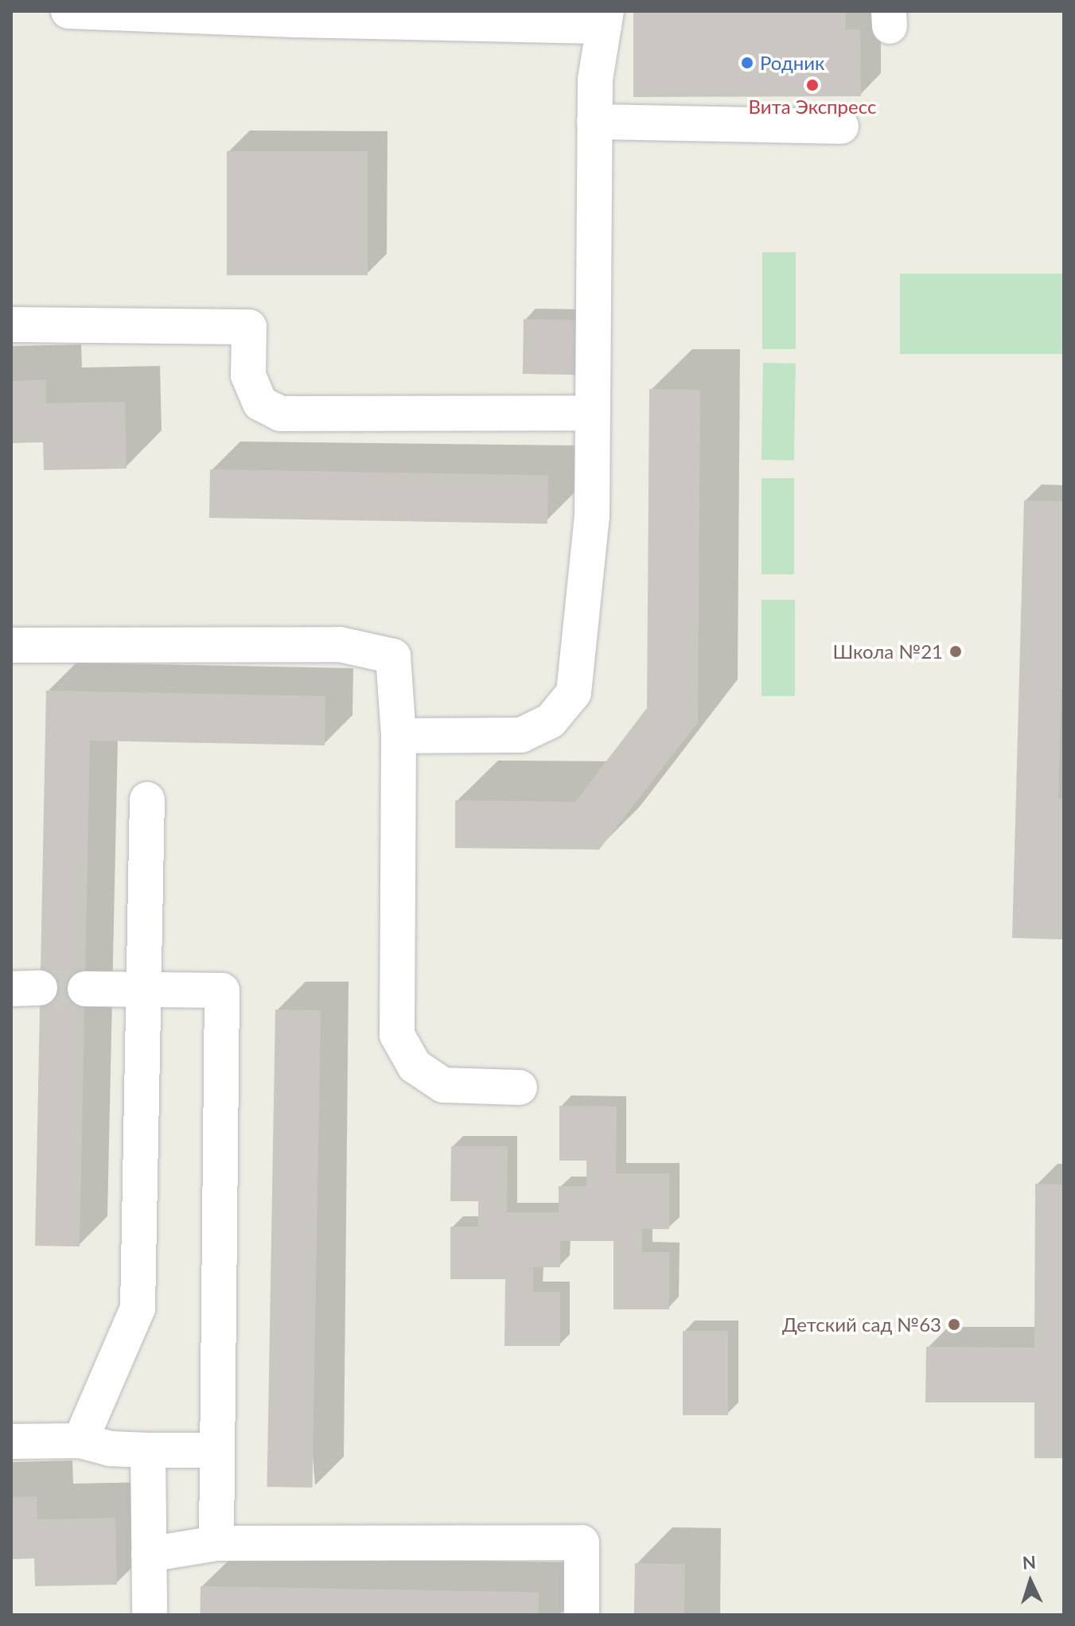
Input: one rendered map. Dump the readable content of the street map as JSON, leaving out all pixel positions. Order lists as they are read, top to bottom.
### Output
{
  "places": [
    "Родник",
    "Вита Экспресс",
    "Школа №21",
    "Детский сад №63"
  ],
  "north": "top"
}
